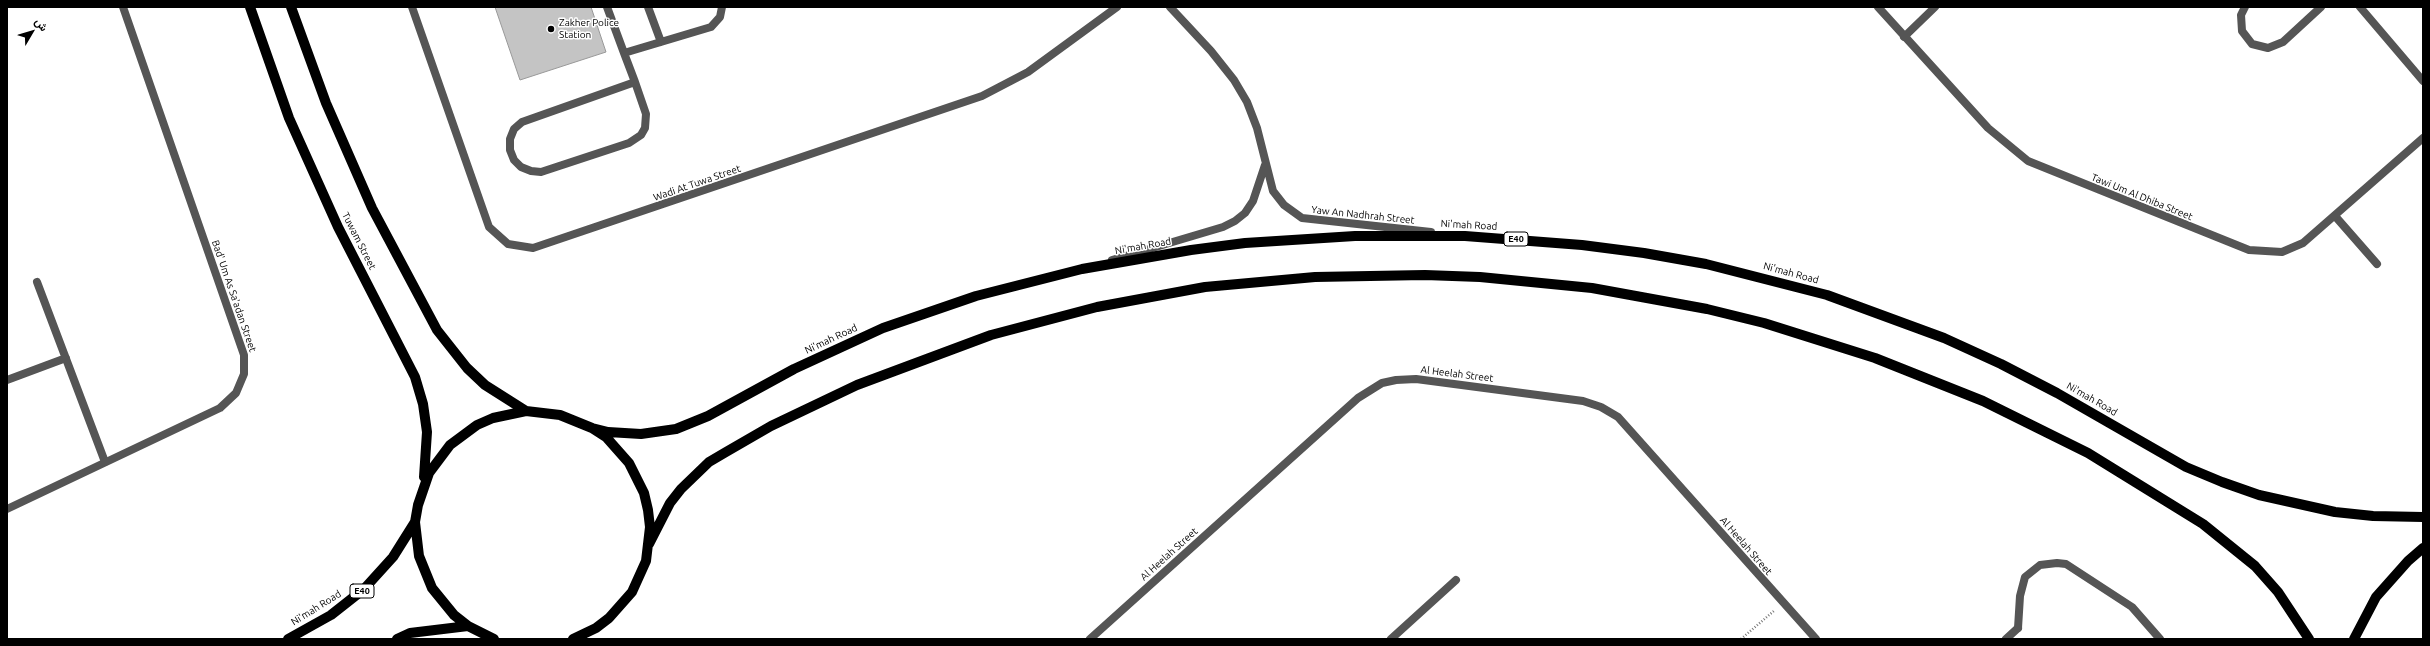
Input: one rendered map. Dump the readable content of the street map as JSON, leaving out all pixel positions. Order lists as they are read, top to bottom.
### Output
{
  "streets": {
    "main road": ["Ni'mah Road", "E40", "Tuwam Street"],
    "street": [
      "Wadi At Tuwa Street",
      "Tawi Um Al Dhiba Street",
      "Yaw An Nadhrah Street",
      "Bad' Um As Sa'adan Street",
      "Al Heelah Street"
    ]
  },
  "crossings": [
    ["Yaw An Nadhrah Street", "Ni'mah Road"],
    ["Ni'mah Road", "Tuwam Street"]
  ],
  "places": ["Zakher Police Station"],
  "north": "top right"
}
